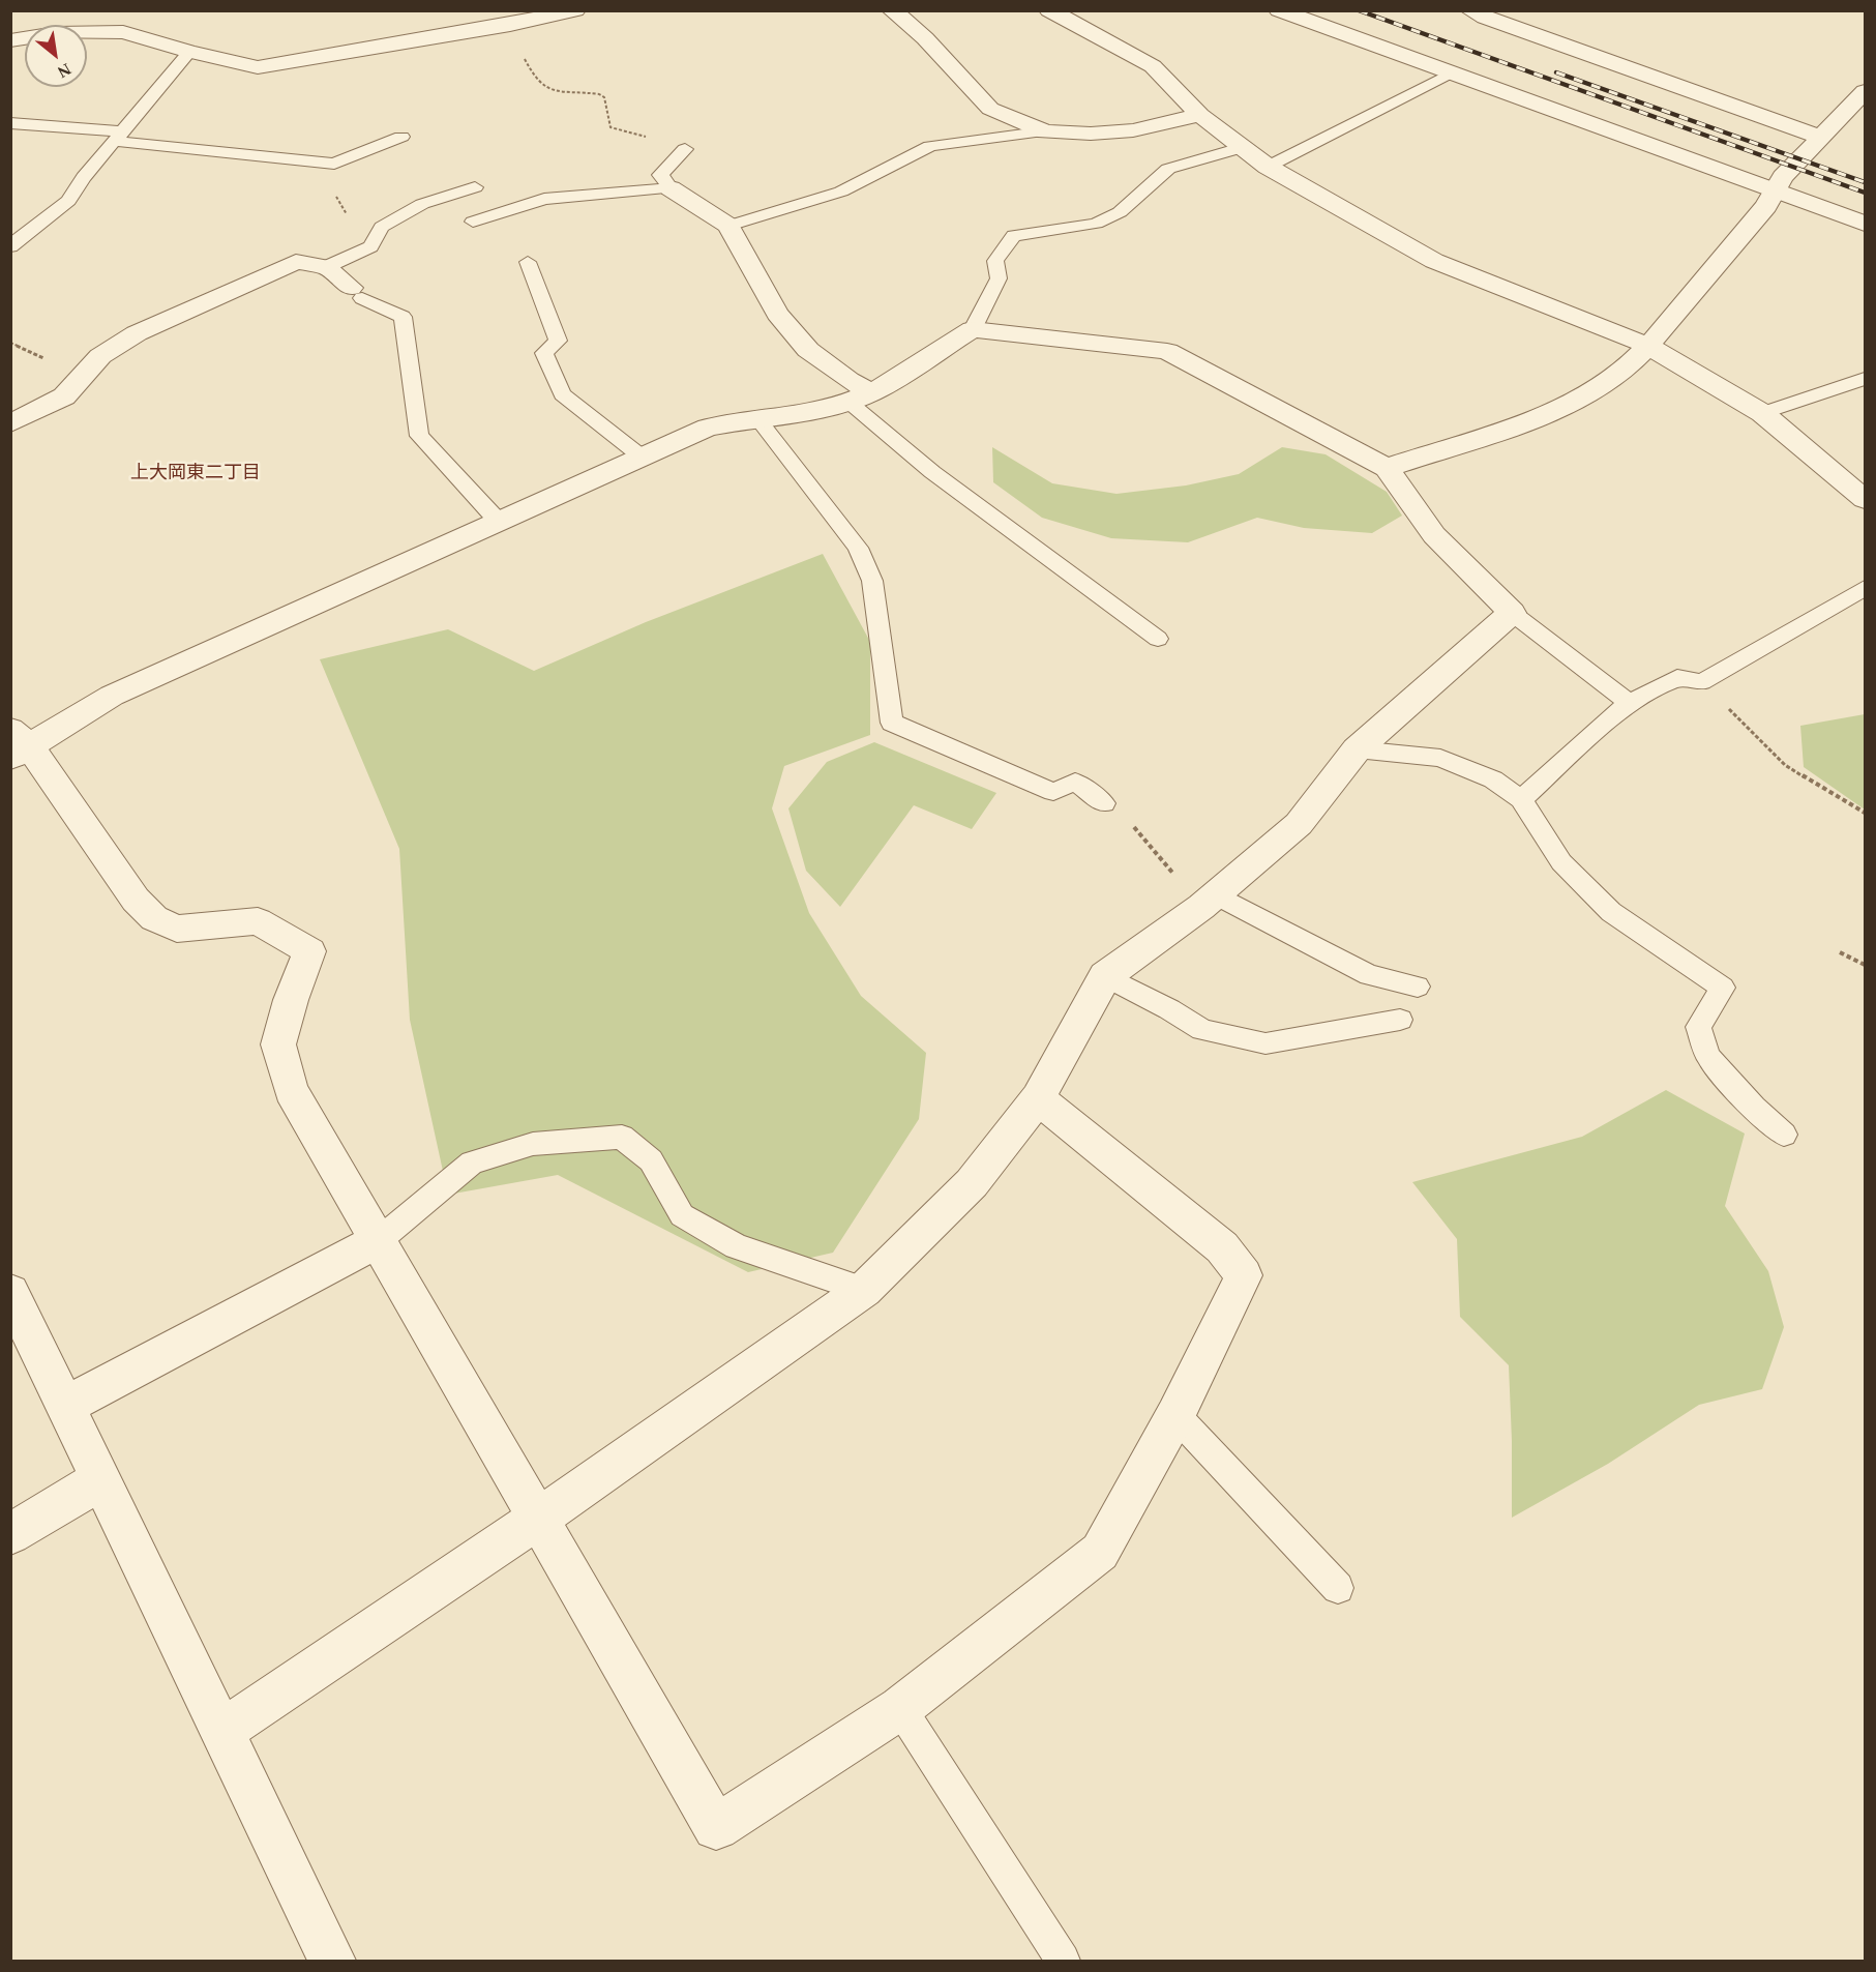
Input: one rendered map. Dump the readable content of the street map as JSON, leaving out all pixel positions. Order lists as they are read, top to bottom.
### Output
{
  "districts": ["上大岡東二丁目"],
  "north": "bottom right"
}
